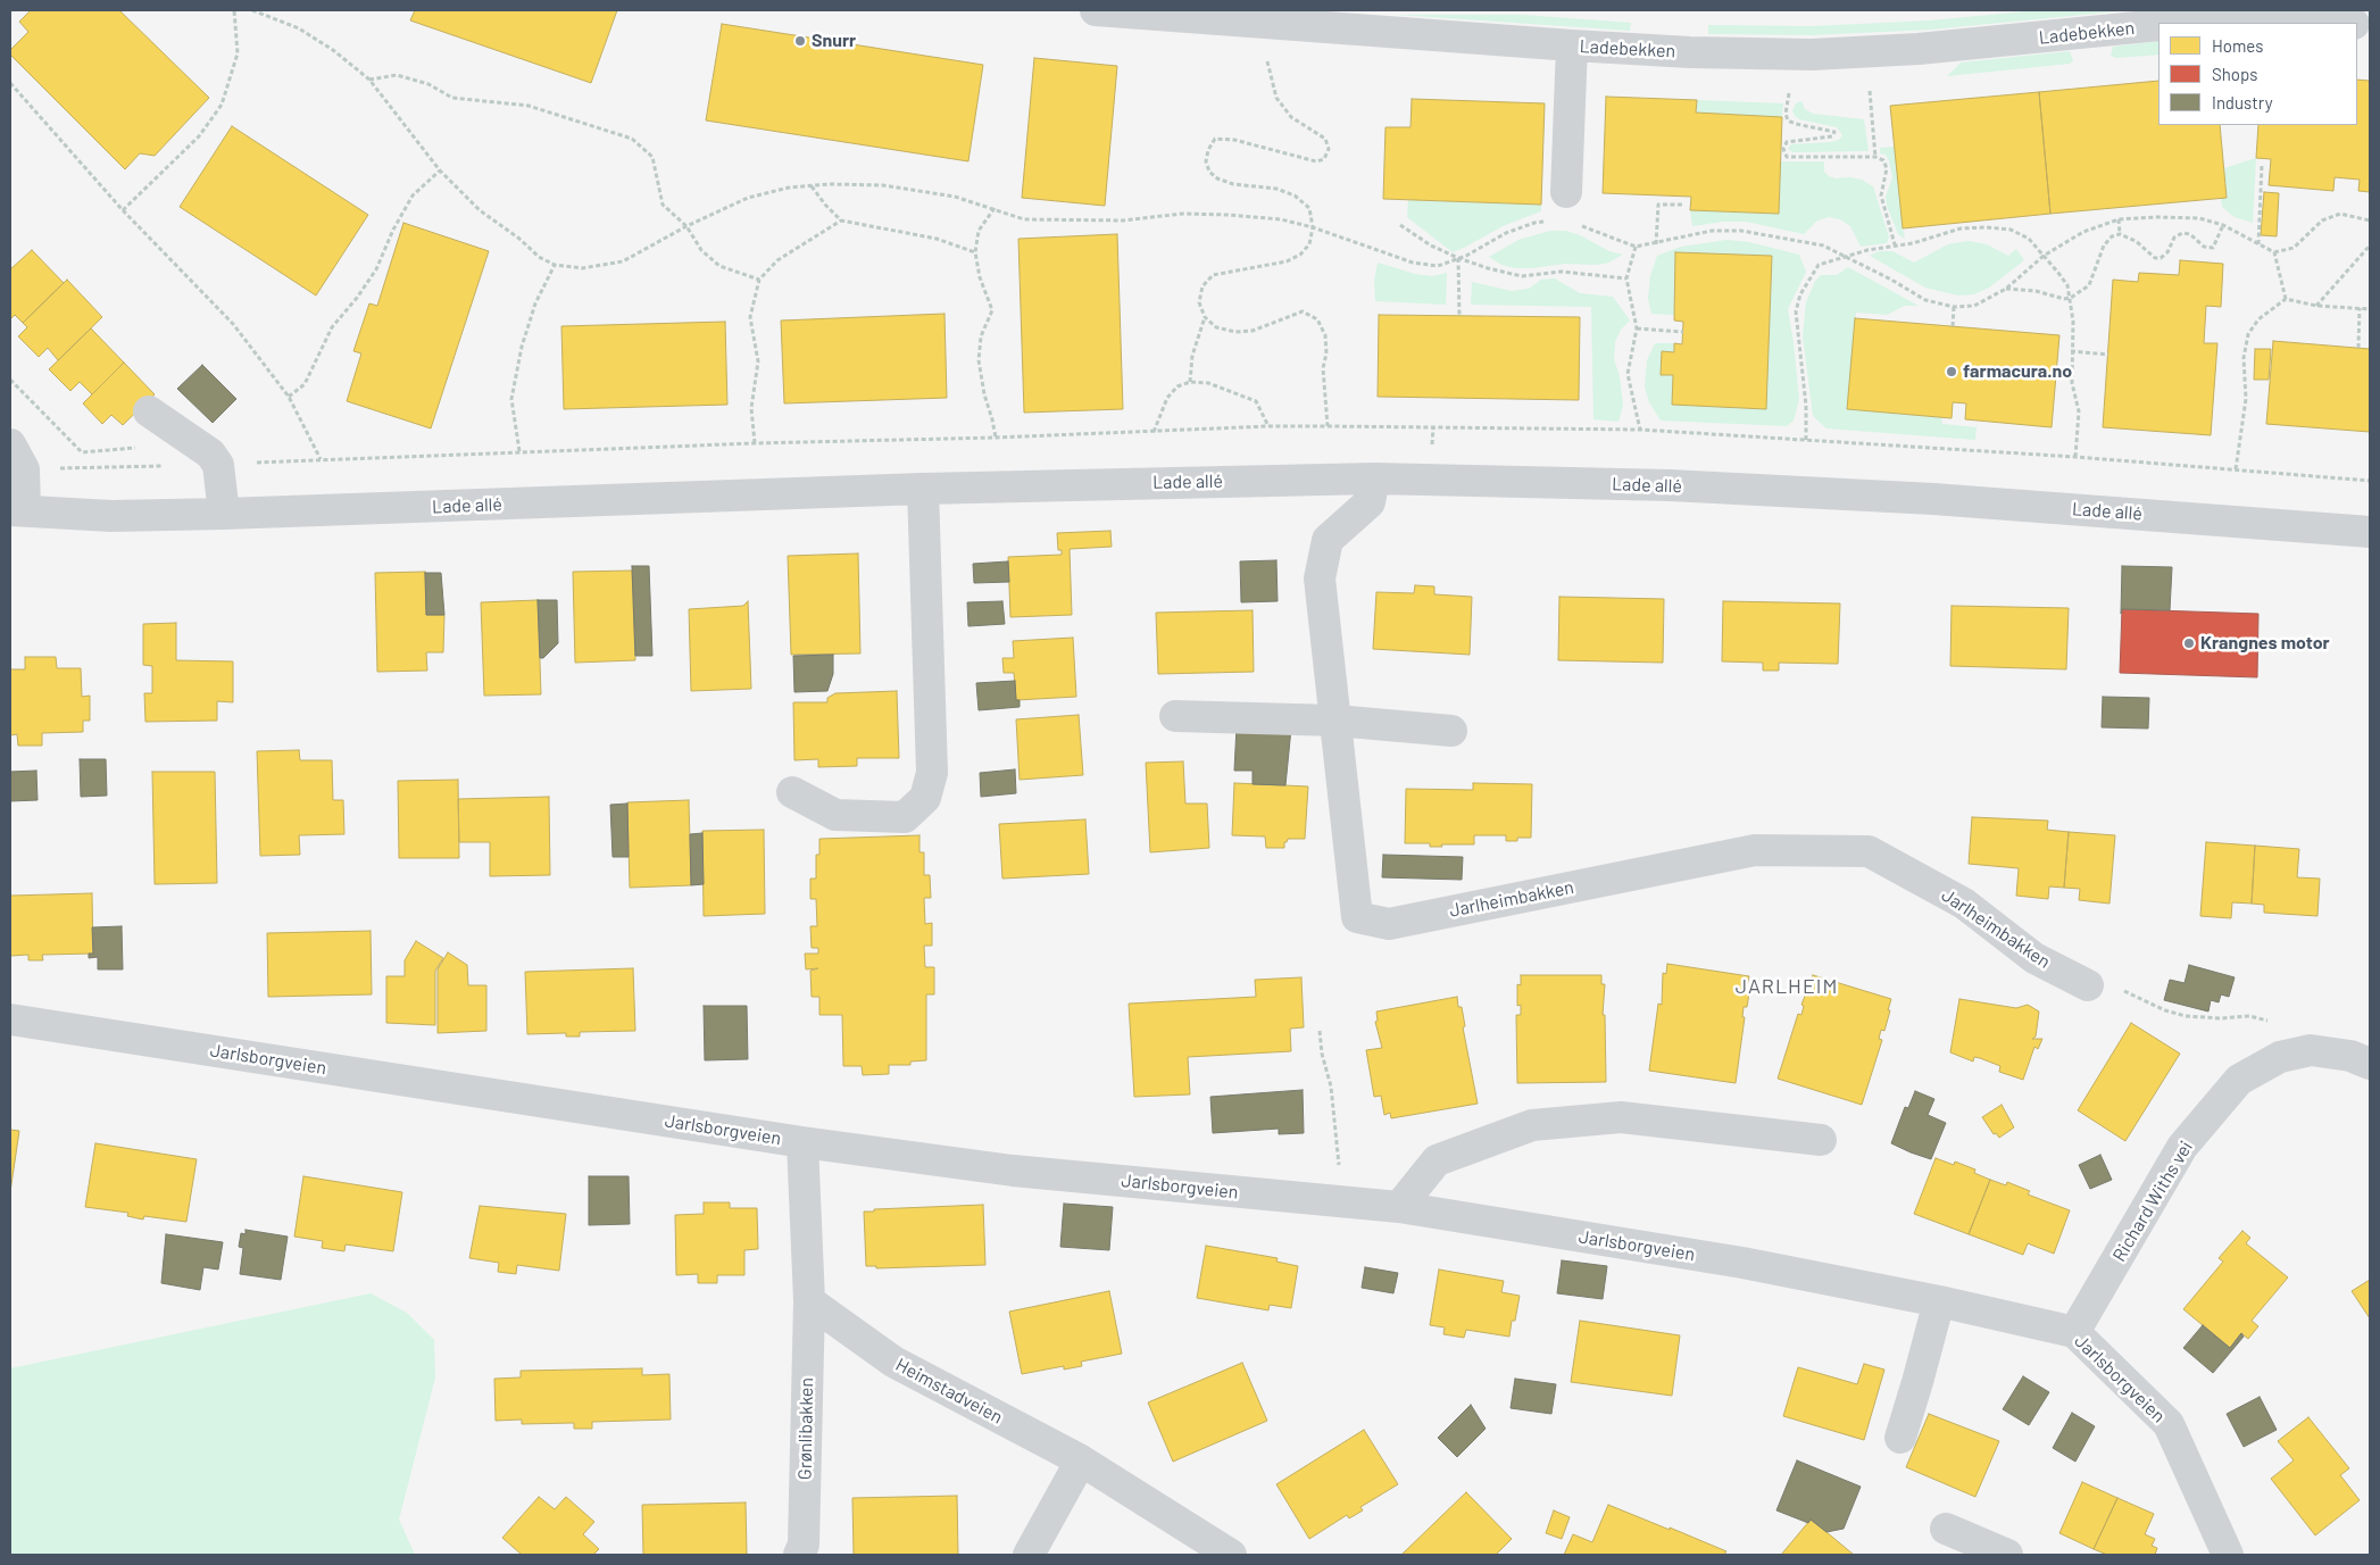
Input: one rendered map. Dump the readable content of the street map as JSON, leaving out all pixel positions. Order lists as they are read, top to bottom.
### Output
{
  "streets": {
    "street": [
      "Ladebekken",
      "Lade allé",
      "Jarlheimbakken",
      "Jarlsborgveien",
      "Richard Withs vei",
      "Heimstadveien",
      "Grønlibakken"
    ]
  },
  "crossings": [
    ["Lade allé", "Jarlheimbakken"],
    ["Jarlsborgveien", "Richard Withs vei"],
    ["Heimstadveien", "Grønlibakken"]
  ],
  "districts": ["JARLHEIM"],
  "places": ["Snurr", "farmacura.no", "Krangnes motor"],
  "legend": ["Homes", "Shops", "Industry"]
}
